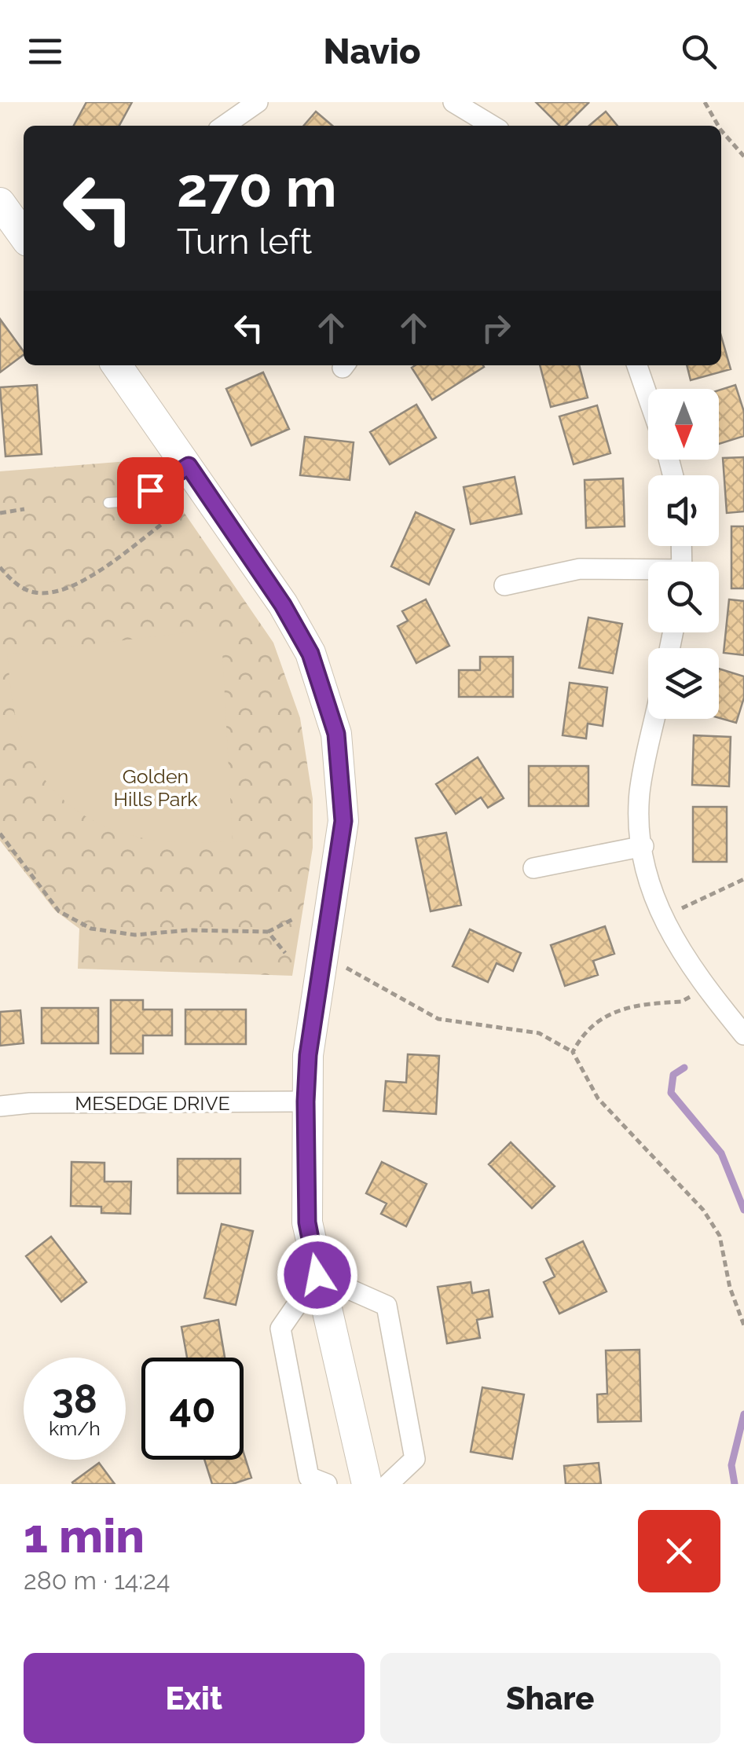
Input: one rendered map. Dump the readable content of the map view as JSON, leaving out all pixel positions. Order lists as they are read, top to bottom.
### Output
{
  "streets": {
    "street": ["MESEDGE DRIVE"]
  },
  "parks": ["Golden Hills Park"],
  "north": "bottom",
  "page": {
    "header": "Navio",
    "turn": ["270 m", "Turn left"],
    "speed": "38 km/h",
    "limit": "40",
    "heading": ["1 min", "280 m · 14:24"],
    "buttons": ["Exit", "Share"]
  }
}
